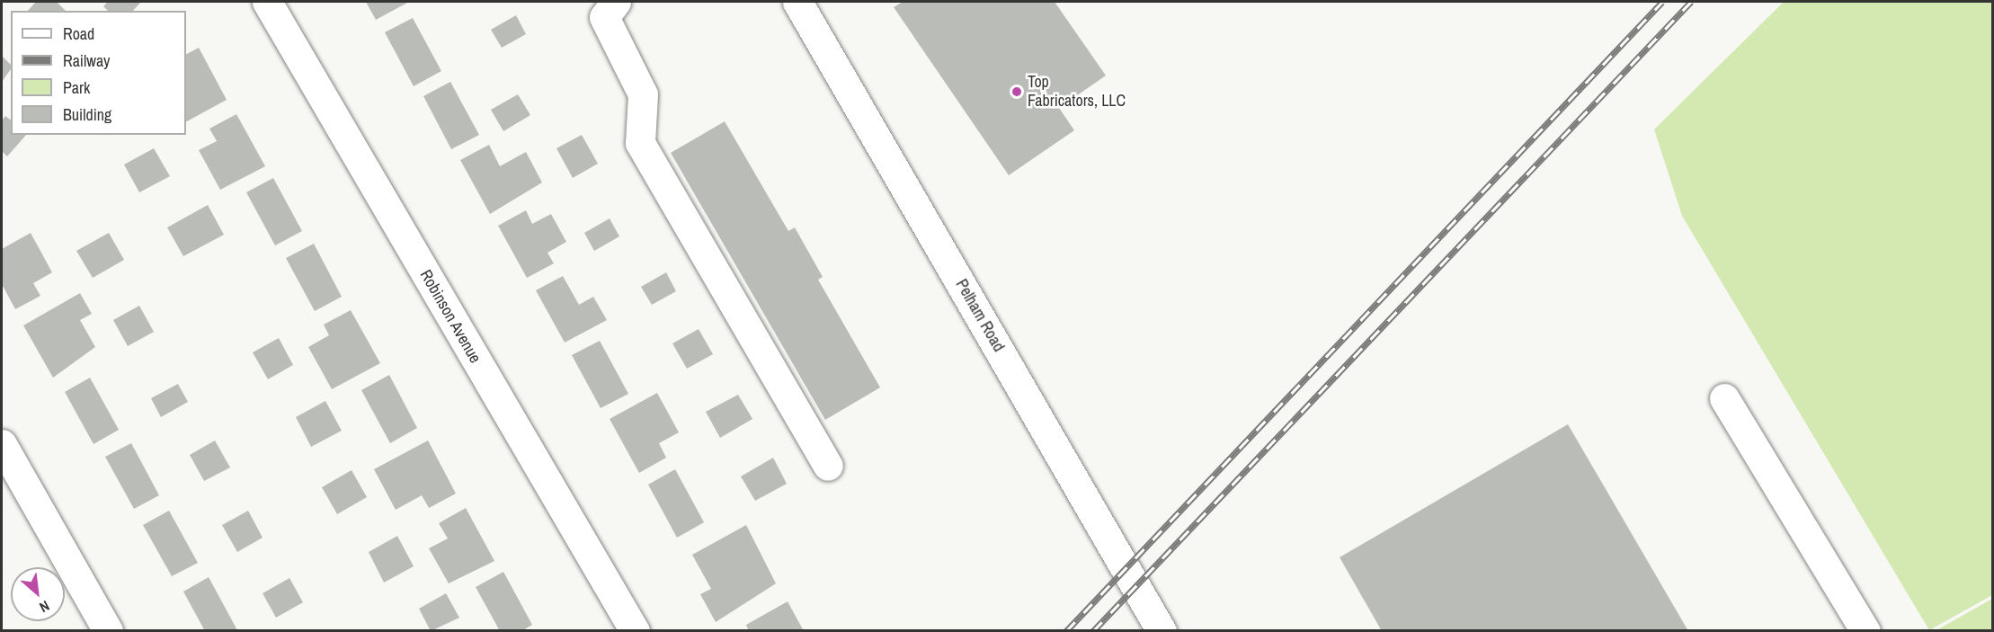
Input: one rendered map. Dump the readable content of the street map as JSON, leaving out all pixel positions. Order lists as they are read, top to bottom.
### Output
{
  "streets": {
    "street": ["Pelham Road", "Robinson Avenue"]
  },
  "places": ["Top Fabricators, LLC"],
  "legend": [
    "Road",
    "Railway",
    "Park",
    "Building"
  ],
  "north": "bottom right"
}
